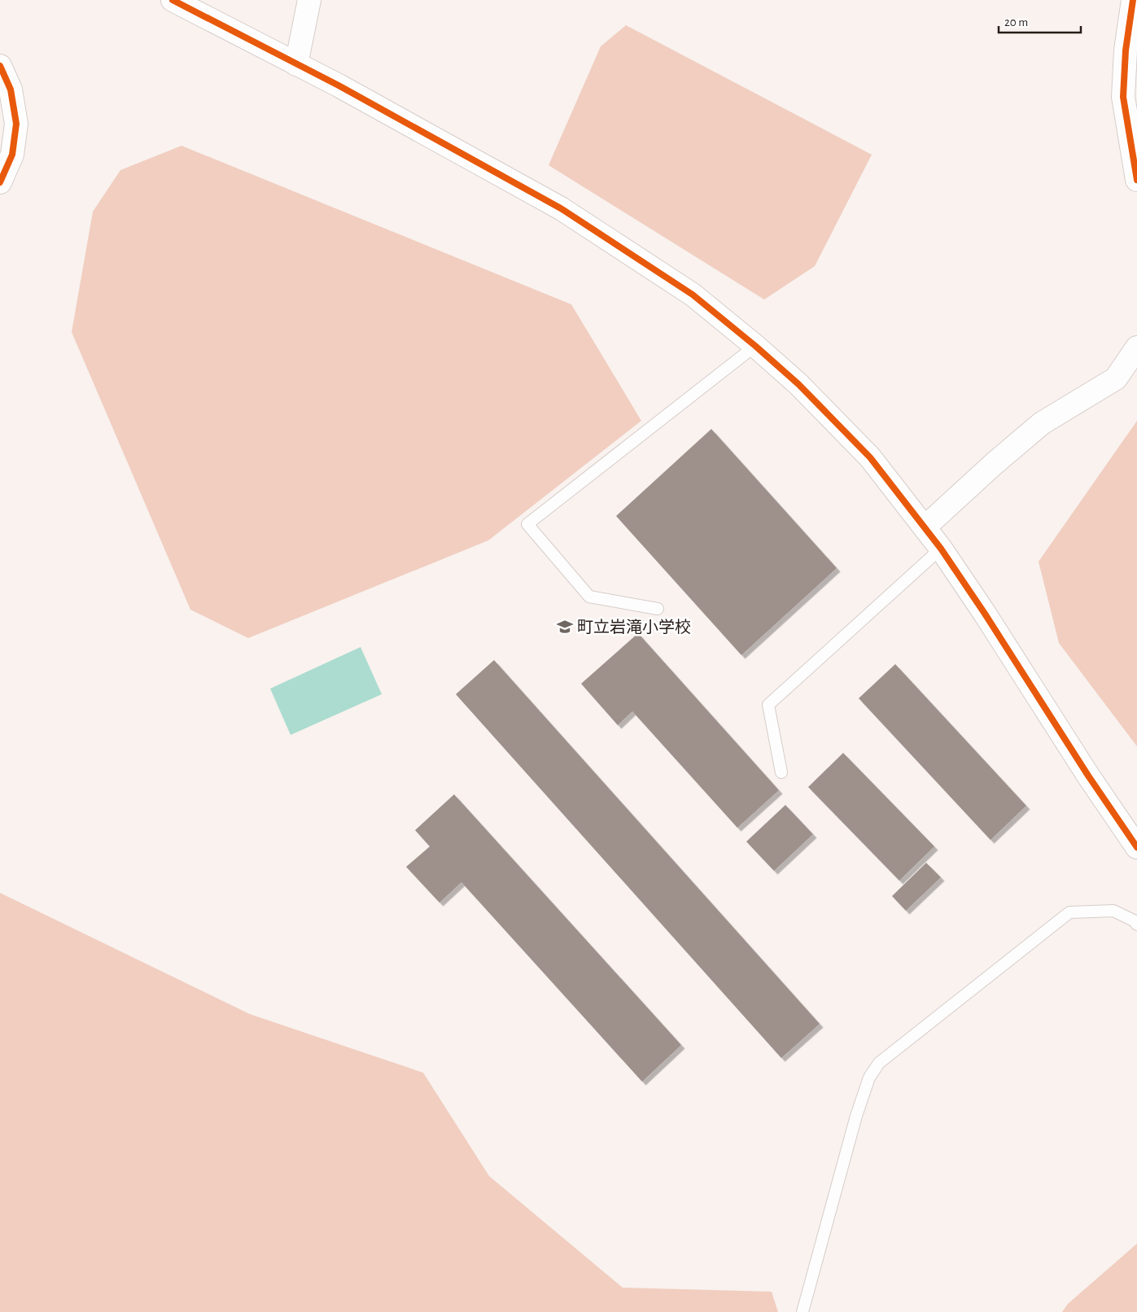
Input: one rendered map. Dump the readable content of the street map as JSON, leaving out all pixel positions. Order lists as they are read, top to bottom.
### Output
{
  "places": {
    "school or university": ["町立岩滝小学校"]
  },
  "scale_bar": "20 m"
}
